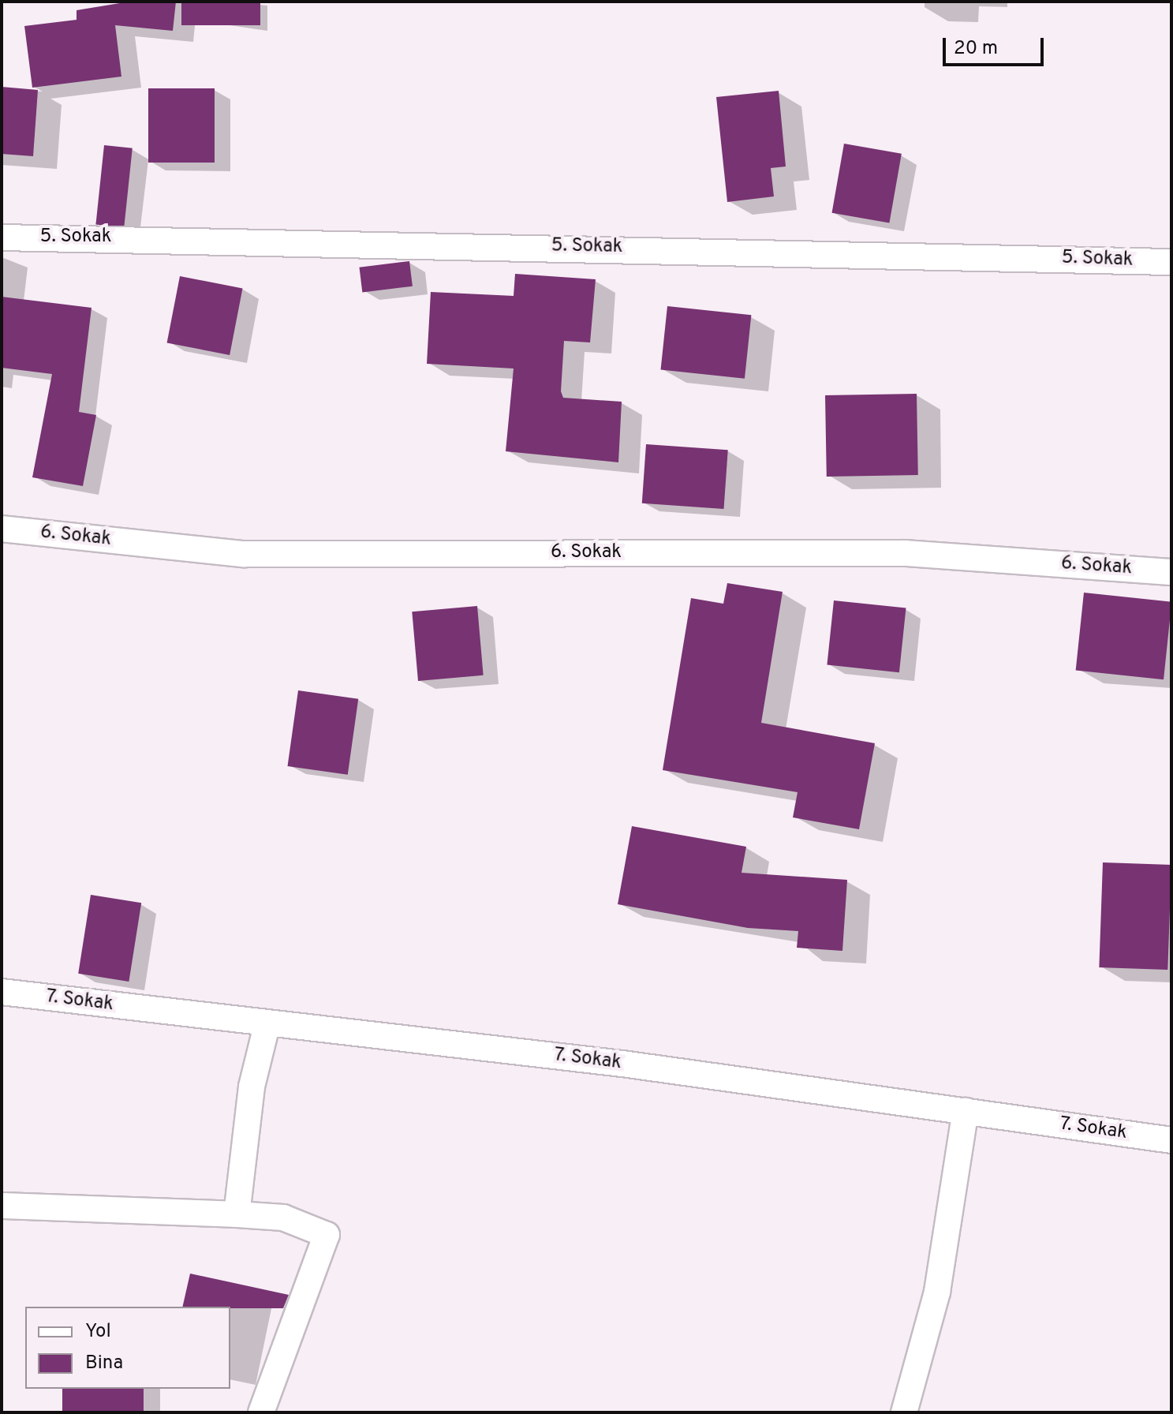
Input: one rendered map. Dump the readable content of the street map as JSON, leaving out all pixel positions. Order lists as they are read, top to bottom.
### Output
{
  "streets": {
    "street": ["5. Sokak", "6. Sokak", "7. Sokak"]
  },
  "legend": ["Yol", "Bina"],
  "scale_bar": "20 m"
}
